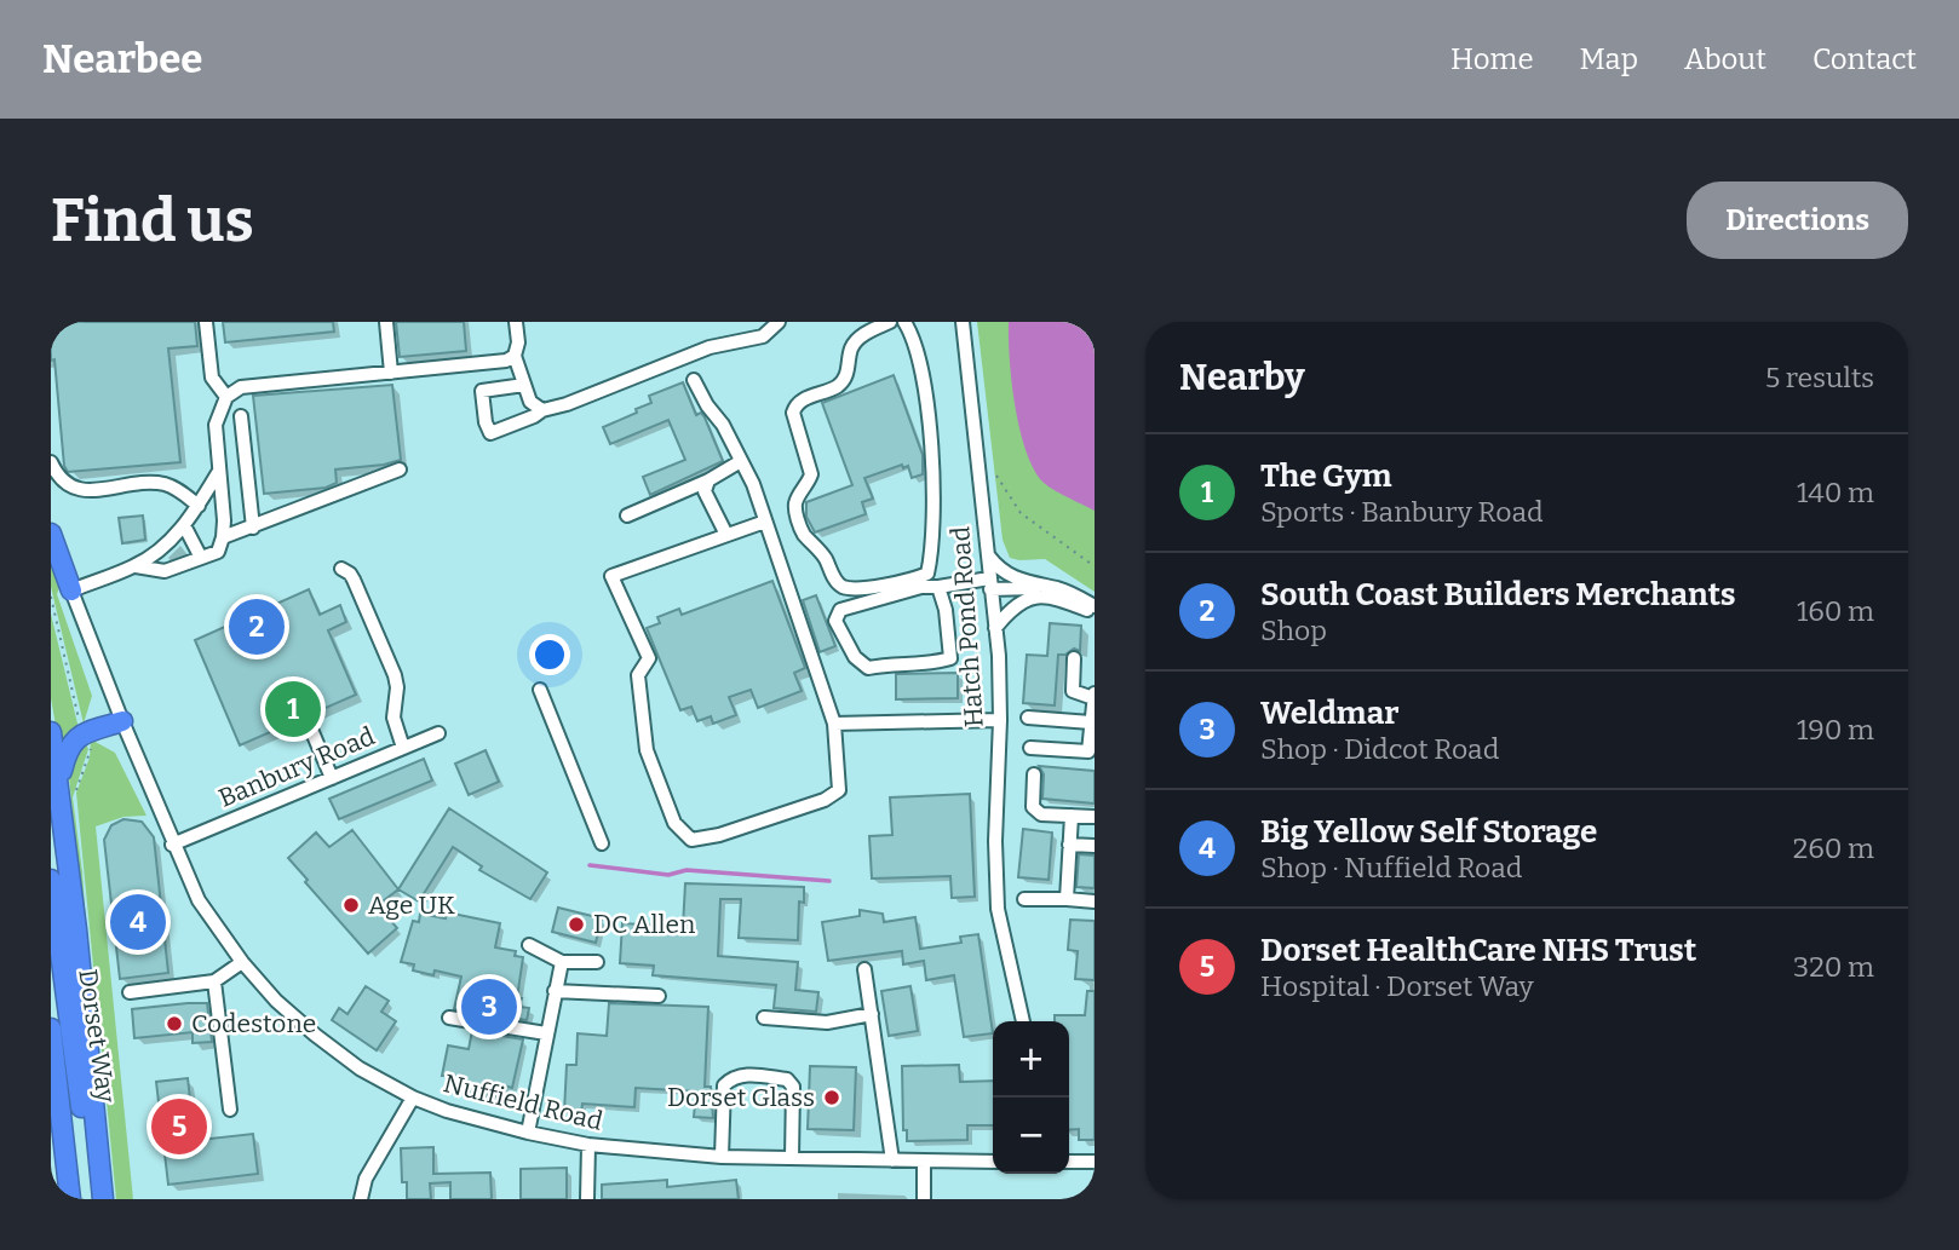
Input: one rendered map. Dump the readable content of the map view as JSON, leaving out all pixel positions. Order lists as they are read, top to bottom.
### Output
{
  "streets": {
    "highway": ["Dorset Way"],
    "street": ["Hatch Pond Road", "Banbury Road", "Nuffield Road"]
  },
  "crossings": [
    ["Banbury Road", "Nuffield Road"]
  ],
  "places": [
    "Age UK",
    "DC Allen",
    "Codestone",
    "Dorset Glass"
  ],
  "page": {
    "header": "Nearbee",
    "nav": [
      "Home",
      "Map",
      "About",
      "Contact"
    ],
    "buttons": "Directions",
    "title": "Find us",
    "heading": ["Nearby", "5 results"],
    "list": [
      {
        "mark": "1",
        "name": "The Gym",
        "note": "Sports · Banbury Road",
        "value": "140 m"
      },
      {
        "mark": "2",
        "name": "South Coast Builders Merchants",
        "note": "Shop",
        "value": "160 m"
      },
      {
        "mark": "3",
        "name": "Weldmar",
        "note": "Shop · Didcot Road",
        "value": "190 m"
      },
      {
        "mark": "4",
        "name": "Big Yellow Self Storage",
        "note": "Shop · Nuffield Road",
        "value": "260 m"
      },
      {
        "mark": "5",
        "name": "Dorset HealthCare NHS Trust",
        "note": "Hospital · Dorset Way",
        "value": "320 m"
      }
    ],
    "pins": [
      "2",
      "1",
      "4",
      "3",
      "5"
    ],
    "map_buttons": ["+", "−"]
  }
}
